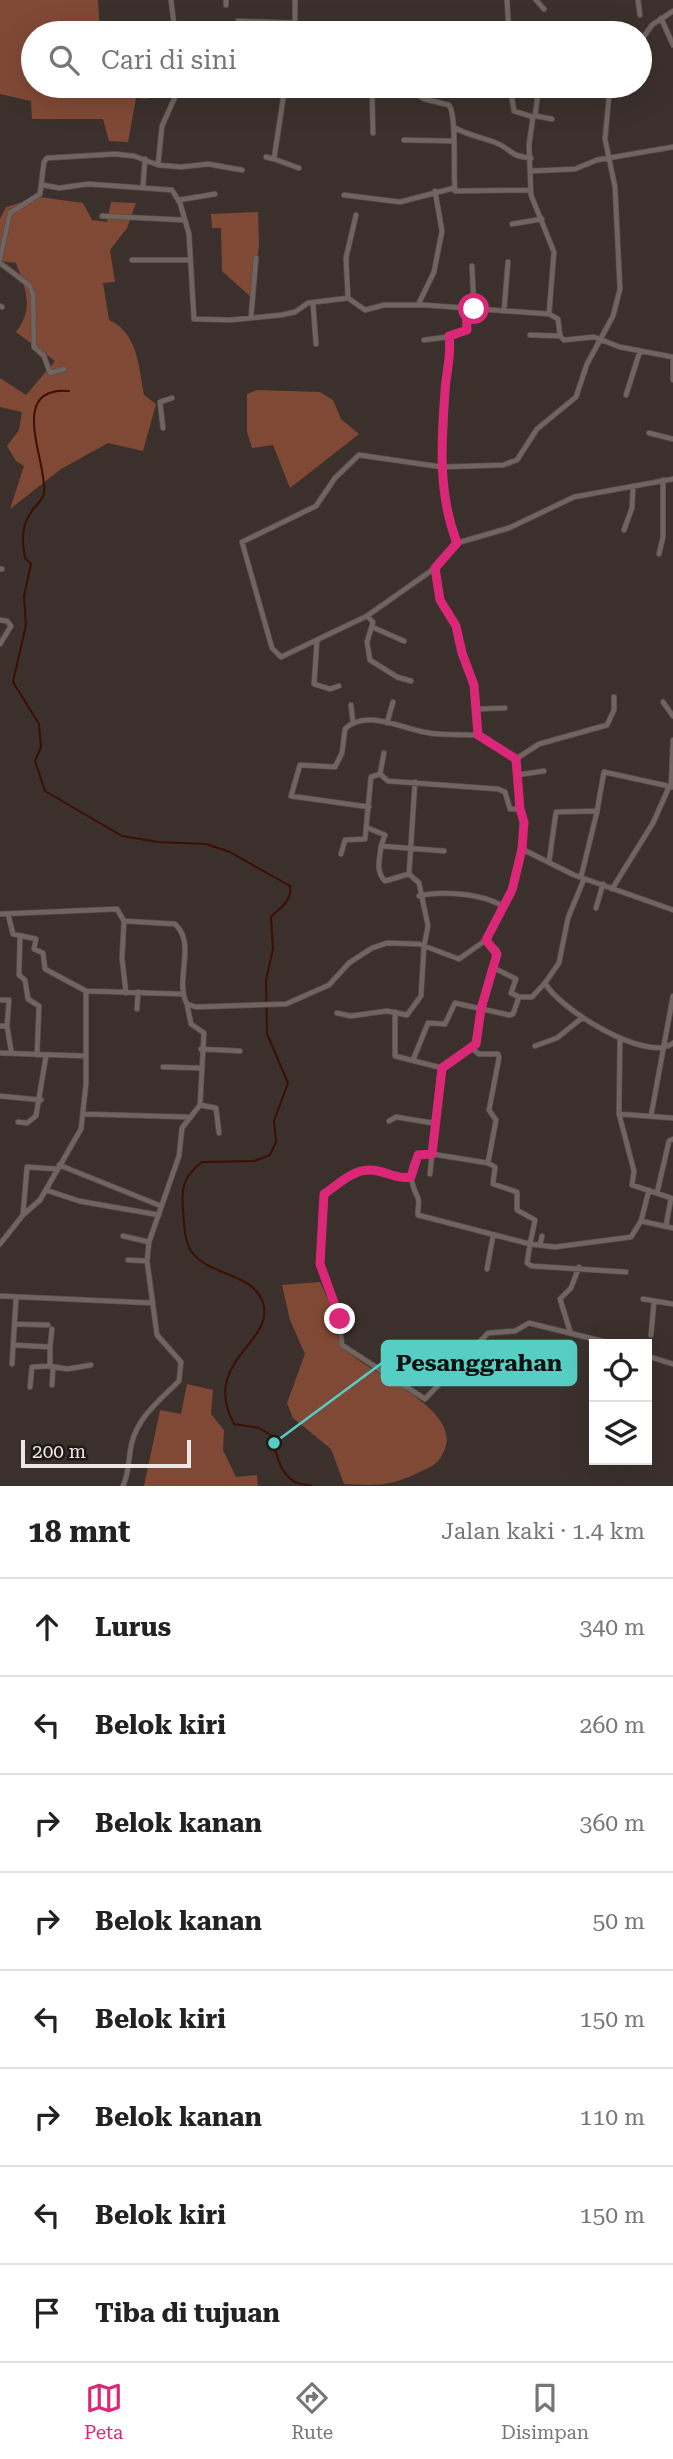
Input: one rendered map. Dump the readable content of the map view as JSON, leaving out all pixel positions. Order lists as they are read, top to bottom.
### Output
{
  "places": ["Pesanggrahan"],
  "scale_bar": "200 m",
  "page": {
    "search": "Cari di sini",
    "scale": "200 m",
    "heading": ["18 mnt", "Jalan kaki · 1.4 km"],
    "list": [
      ["Lurus", "340 m"],
      ["Belok kiri", "260 m"],
      ["Belok kanan", "360 m"],
      ["Belok kanan", "50 m"],
      ["Belok kiri", "150 m"],
      ["Belok kanan", "110 m"],
      ["Belok kiri", "150 m"],
      "Tiba di tujuan"
    ],
    "nav": ["Peta", "Rute", "Disimpan"]
  }
}
